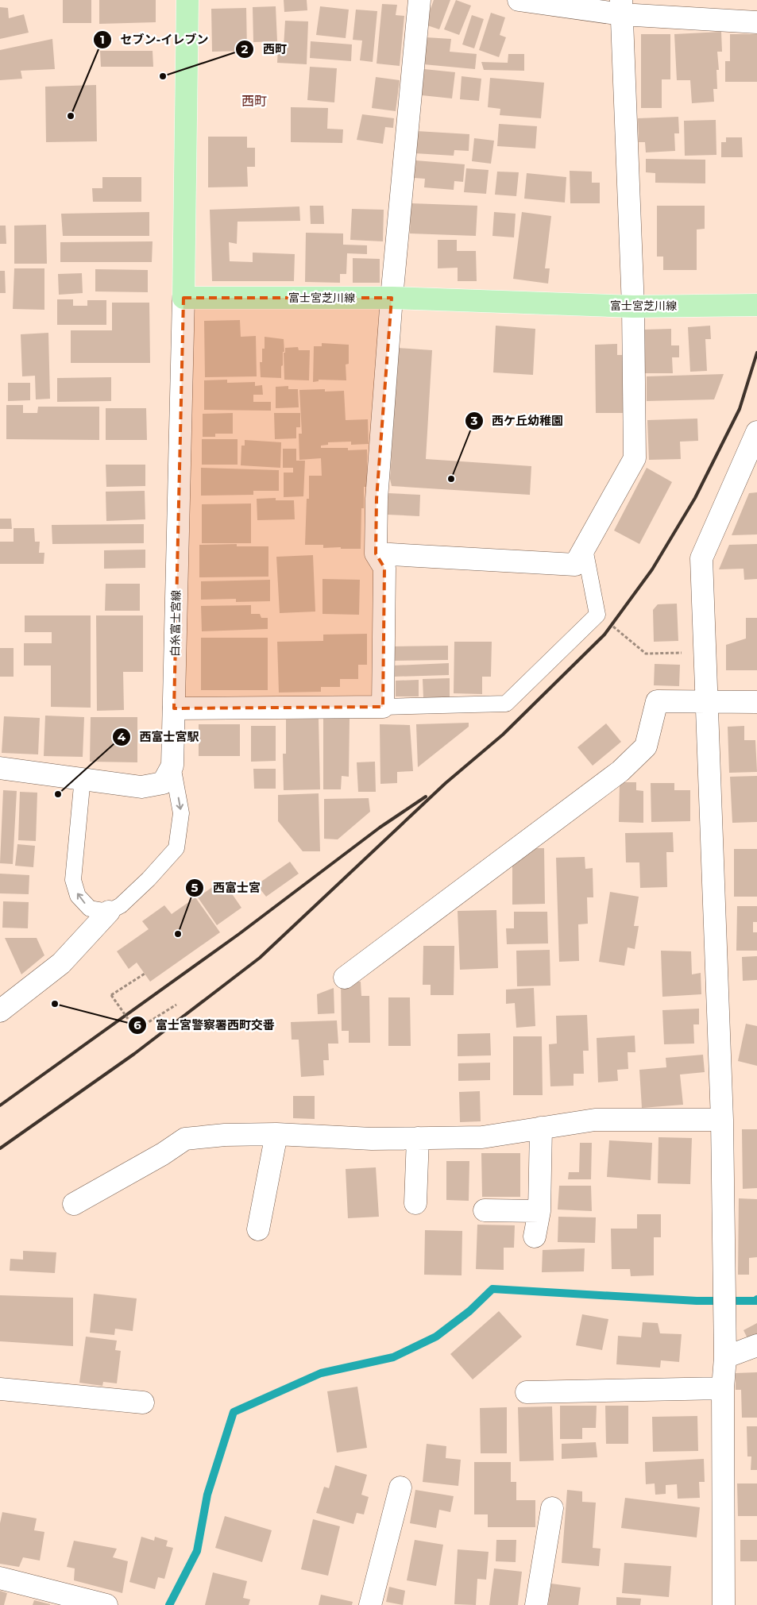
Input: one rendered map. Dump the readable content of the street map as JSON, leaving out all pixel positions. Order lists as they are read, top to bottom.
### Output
{
  "streets": {
    "main road": ["富士宮芝川線"],
    "street": ["白糸富士宮線"]
  },
  "crossings": [
    ["富士宮芝川線", "白糸富士宮線"]
  ],
  "districts": ["西町"],
  "places": [
    "西町",
    "セブン-イレブン",
    "西ケ丘幼稚園",
    "西富士宮駅",
    "西富士宮",
    "富士宮警察署西町交番"
  ]
}
